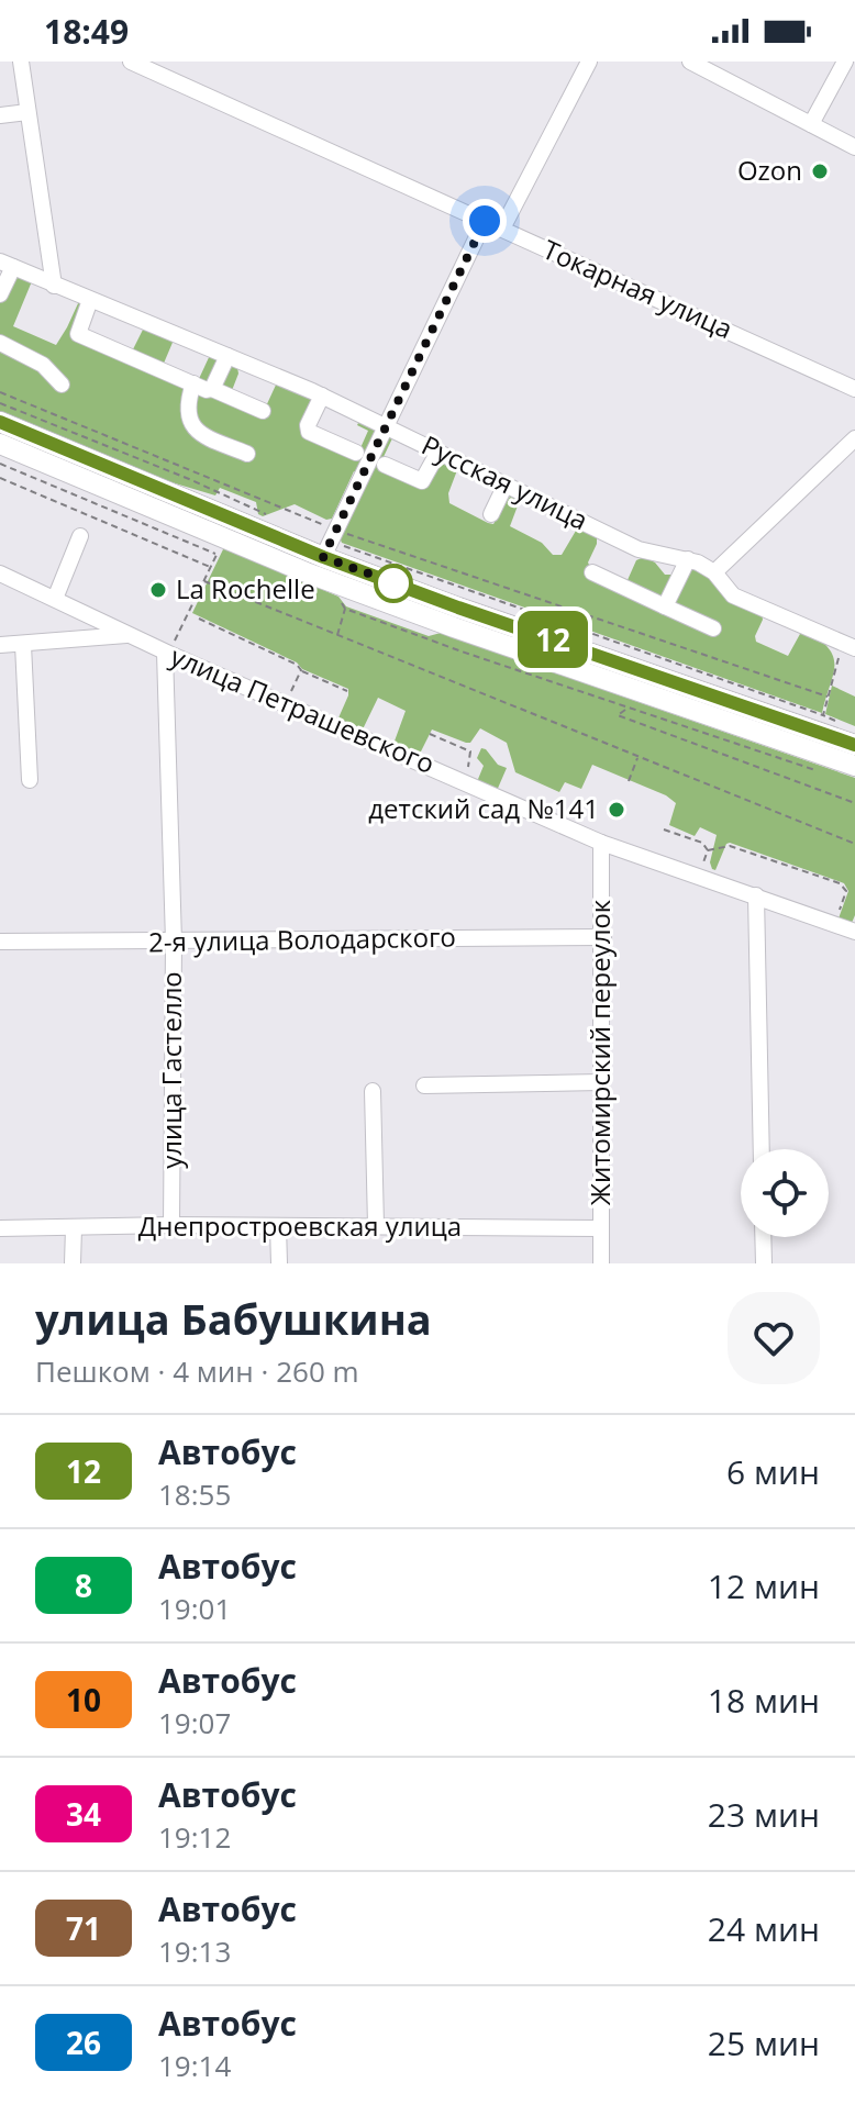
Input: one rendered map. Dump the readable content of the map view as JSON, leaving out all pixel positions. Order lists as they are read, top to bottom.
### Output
{
  "streets": {
    "street": [
      "Токарная улица",
      "Русская улица",
      "улица Петрашевского",
      "2-я улица Володарского",
      "Житомирский переулок",
      "улица Гастелло",
      "Днепростроевская улица"
    ]
  },
  "crossings": [
    ["улица Петрашевского", "Житомирский переулок"],
    ["улица Петрашевского", "улица Гастелло"],
    ["2-я улица Володарского", "Житомирский переулок"],
    ["2-я улица Володарского", "улица Гастелло"],
    ["Житомирский переулок", "Днепростроевская улица"],
    ["улица Гастелло", "Днепростроевская улица"]
  ],
  "places": ["Ozon", "La Rochelle", "детский сад №141"],
  "lines": ["bus line 12"],
  "page": {
    "status": "18:49",
    "on_map": "12",
    "heading": ["улица Бабушкина", "Пешком · 4 мин · 260 m"],
    "list": [
      {
        "mark": "12",
        "name": "Автобус",
        "note": "18:55",
        "value": "6 мин"
      },
      {
        "mark": "8",
        "name": "Автобус",
        "note": "19:01",
        "value": "12 мин"
      },
      {
        "mark": "10",
        "name": "Автобус",
        "note": "19:07",
        "value": "18 мин"
      },
      {
        "mark": "34",
        "name": "Автобус",
        "note": "19:12",
        "value": "23 мин"
      },
      {
        "mark": "71",
        "name": "Автобус",
        "note": "19:13",
        "value": "24 мин"
      },
      {
        "mark": "26",
        "name": "Автобус",
        "note": "19:14",
        "value": "25 мин"
      }
    ]
  }
}
